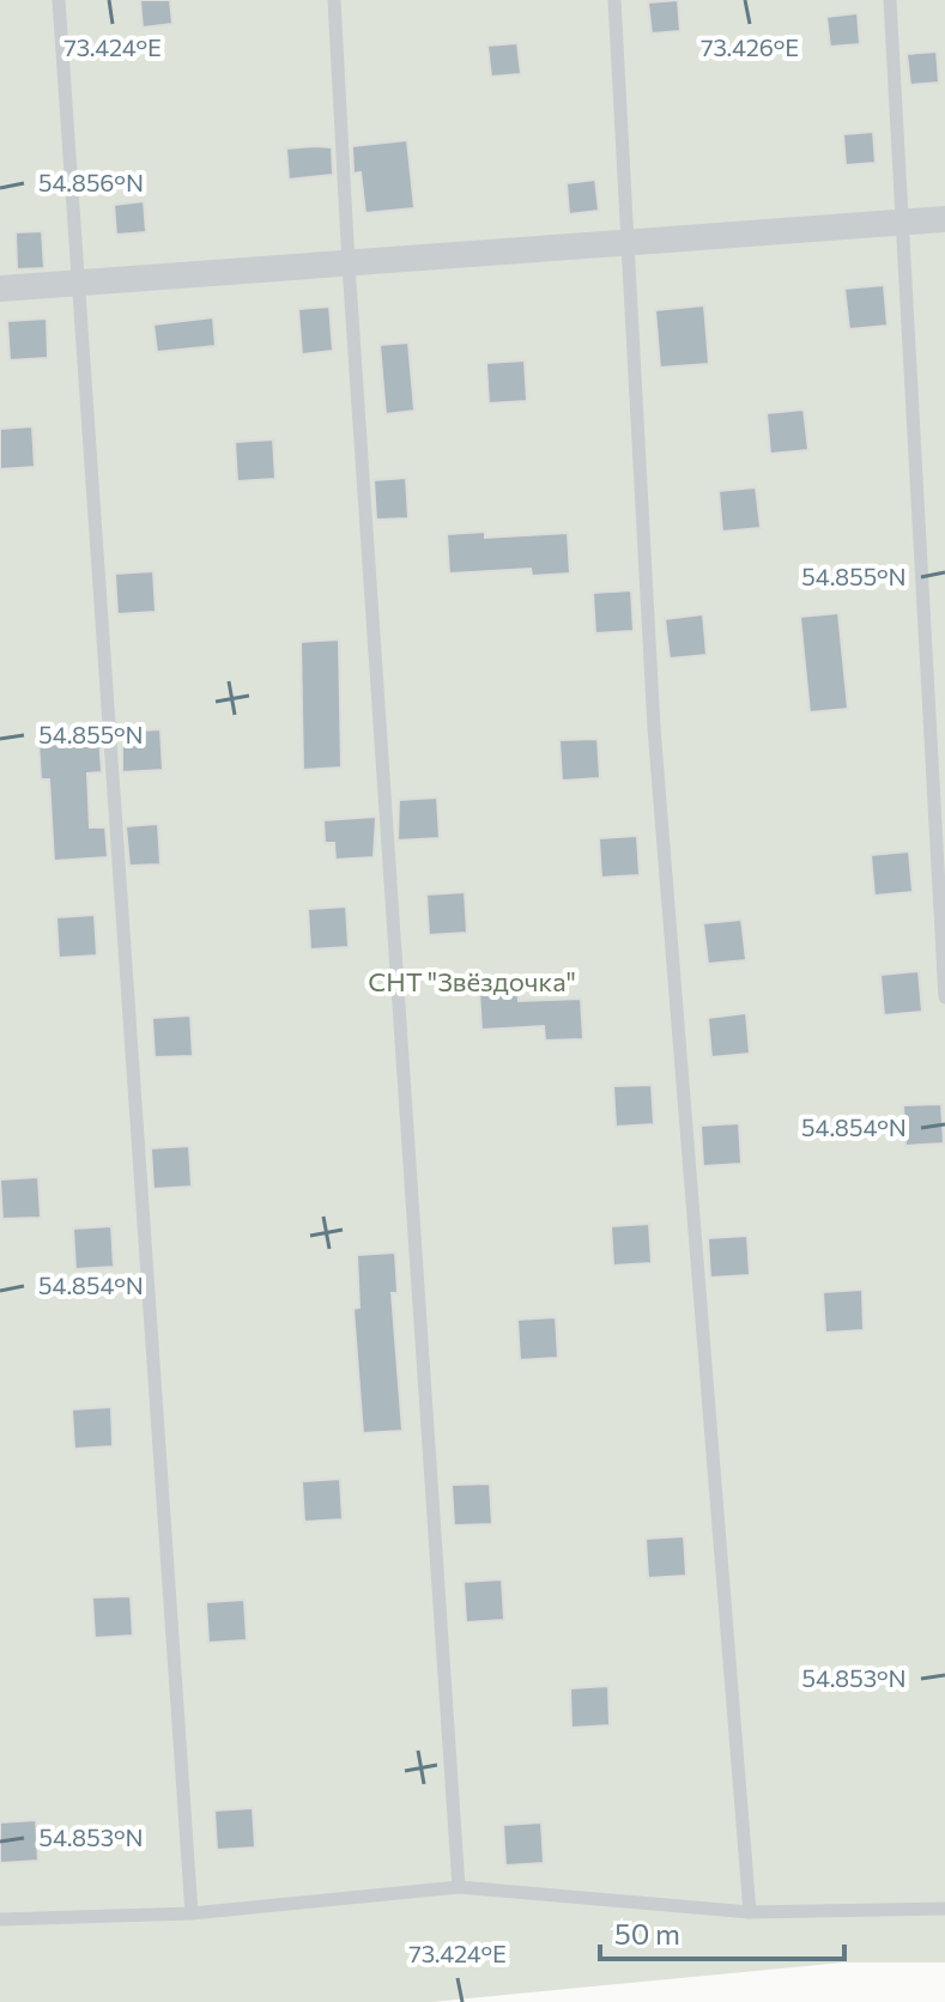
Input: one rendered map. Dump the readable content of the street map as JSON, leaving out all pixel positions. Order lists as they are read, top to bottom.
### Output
{
  "parks": ["СНТ \"Звёздочка\""],
  "scale_bar": "50 m",
  "coordinates": [
    "73.424°E",
    "73.426°E",
    "54.856°N",
    "54.855°N",
    "54.854°N",
    "54.853°N"
  ]
}
